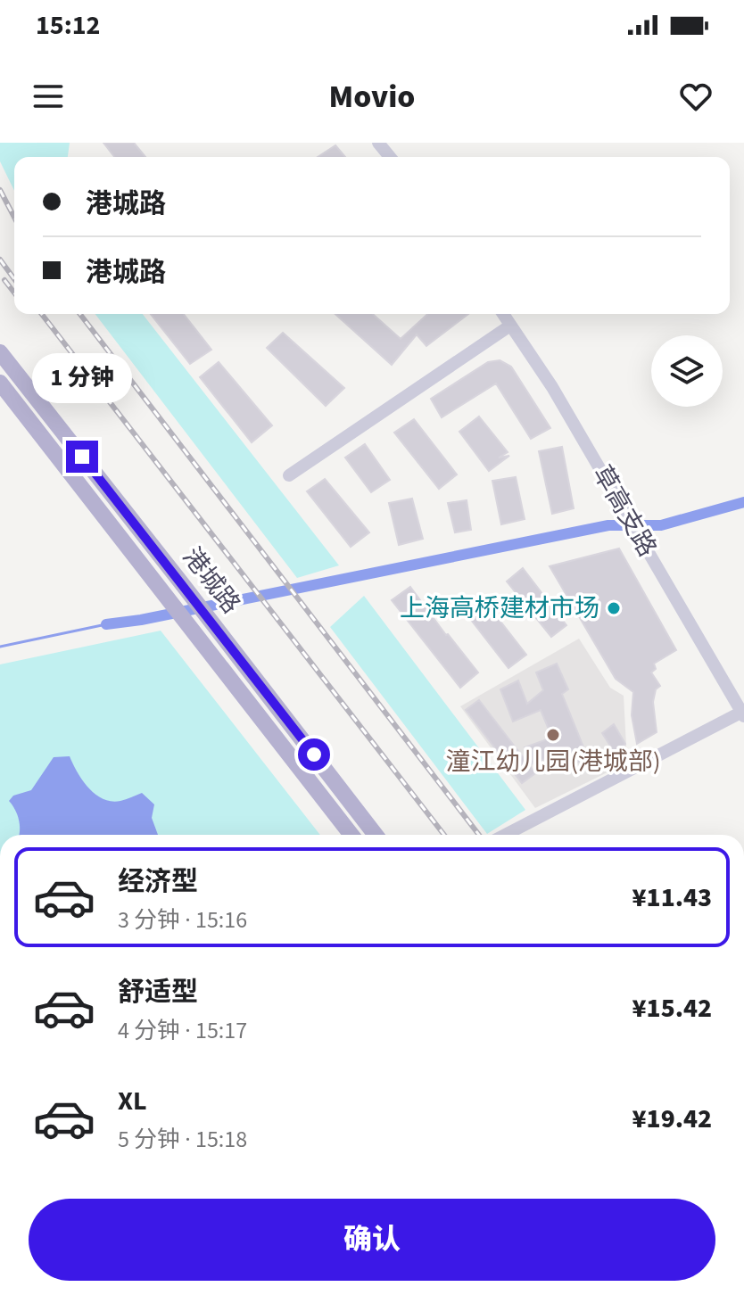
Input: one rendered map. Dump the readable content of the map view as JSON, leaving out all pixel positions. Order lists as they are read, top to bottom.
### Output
{
  "streets": {
    "main road": ["港城路"],
    "street": ["草高支路"]
  },
  "places": ["上海高桥建材市场", "潼江幼儿园(港城部)"],
  "page": {
    "status": "15:12",
    "header": "Movio",
    "banner": ["港城路", "港城路"],
    "bubble": "1 分钟",
    "list": [
      {
        "name": "经济型",
        "note": "3 分钟 · 15:16",
        "value": "¥11.43"
      },
      {
        "name": "舒适型",
        "note": "4 分钟 · 15:17",
        "value": "¥15.42"
      },
      {
        "name": "XL",
        "note": "5 分钟 · 15:18",
        "value": "¥19.42"
      }
    ],
    "buttons": "确认"
  }
}
